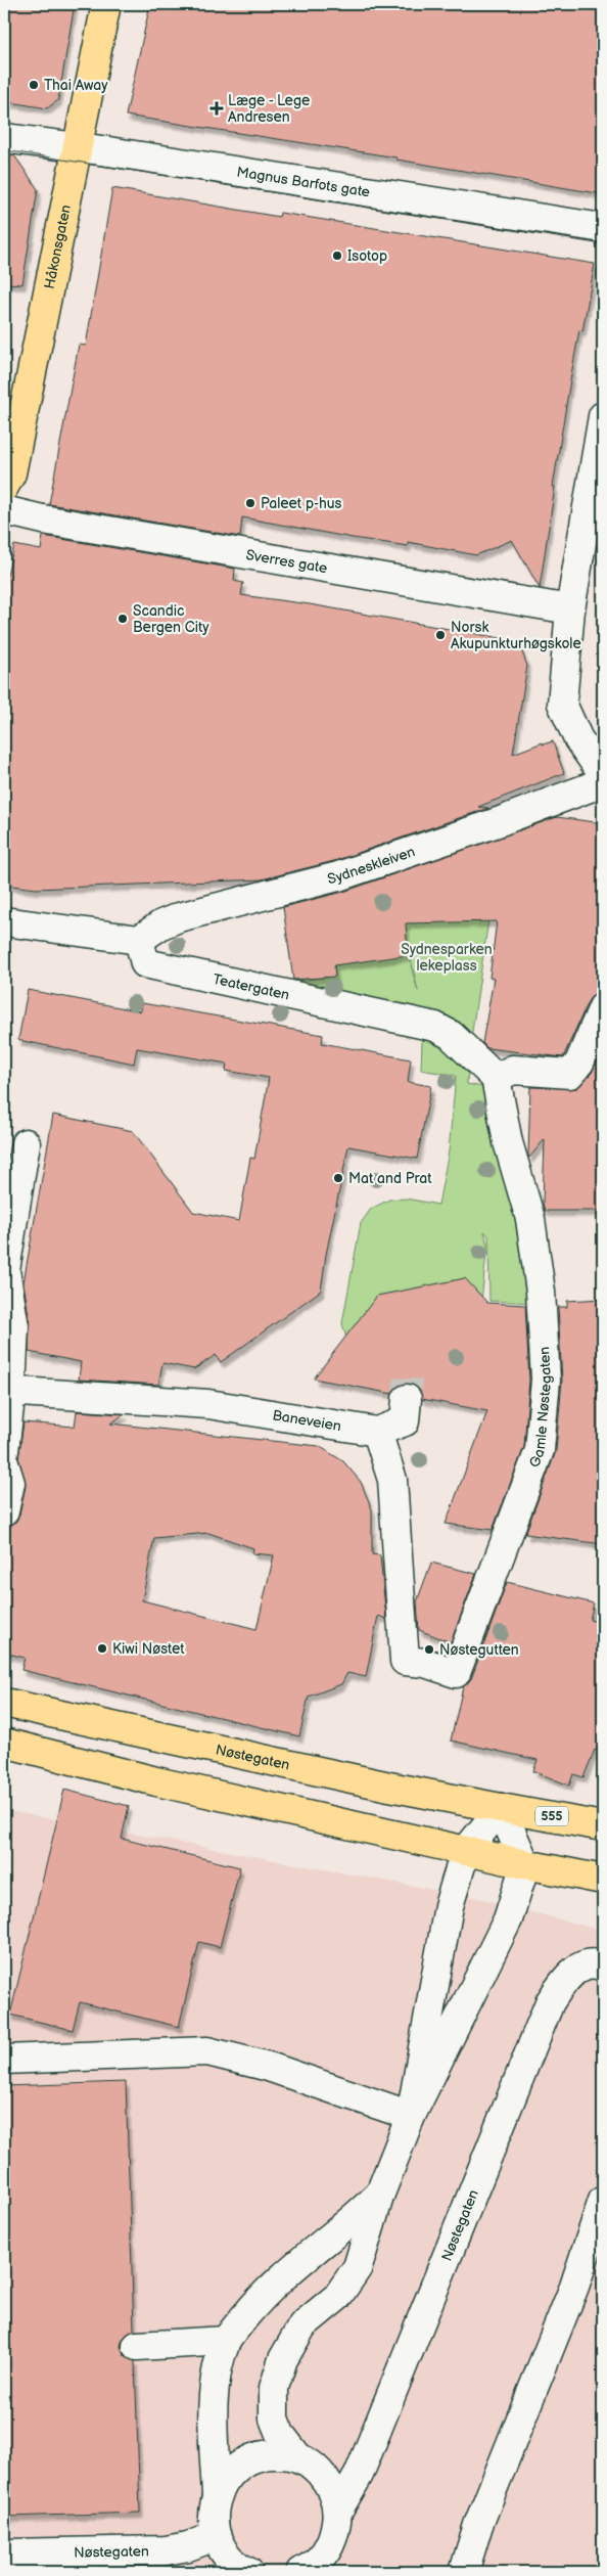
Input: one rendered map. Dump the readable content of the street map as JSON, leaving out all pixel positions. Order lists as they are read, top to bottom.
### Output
{
  "streets": {
    "main road": ["Håkonsgaten", "Nøstegaten", "555"],
    "street": [
      "Magnus Barfots gate",
      "Sverres gate",
      "Sydneskleiven",
      "Teatergaten",
      "Gamle Nøstegaten",
      "Baneveien"
    ]
  },
  "crossings": [
    ["Magnus Barfots gate", "Håkonsgaten"],
    ["Sydneskleiven", "Teatergaten"],
    ["Teatergaten", "Gamle Nøstegaten"],
    ["Gamle Nøstegaten", "Baneveien"]
  ],
  "parks": ["Sydnesparken lekeplass"],
  "places": {
    "other": [
      "Thai Away",
      "Isotop",
      "Paleet p-hus",
      "Scandic Bergen City",
      "Norsk Akupunkturhøgskole",
      "Mat and Prat",
      "Kiwi Nøstet",
      "Nøstegutten"
    ],
    "health": ["Læge - Lege Andresen"]
  }
}
